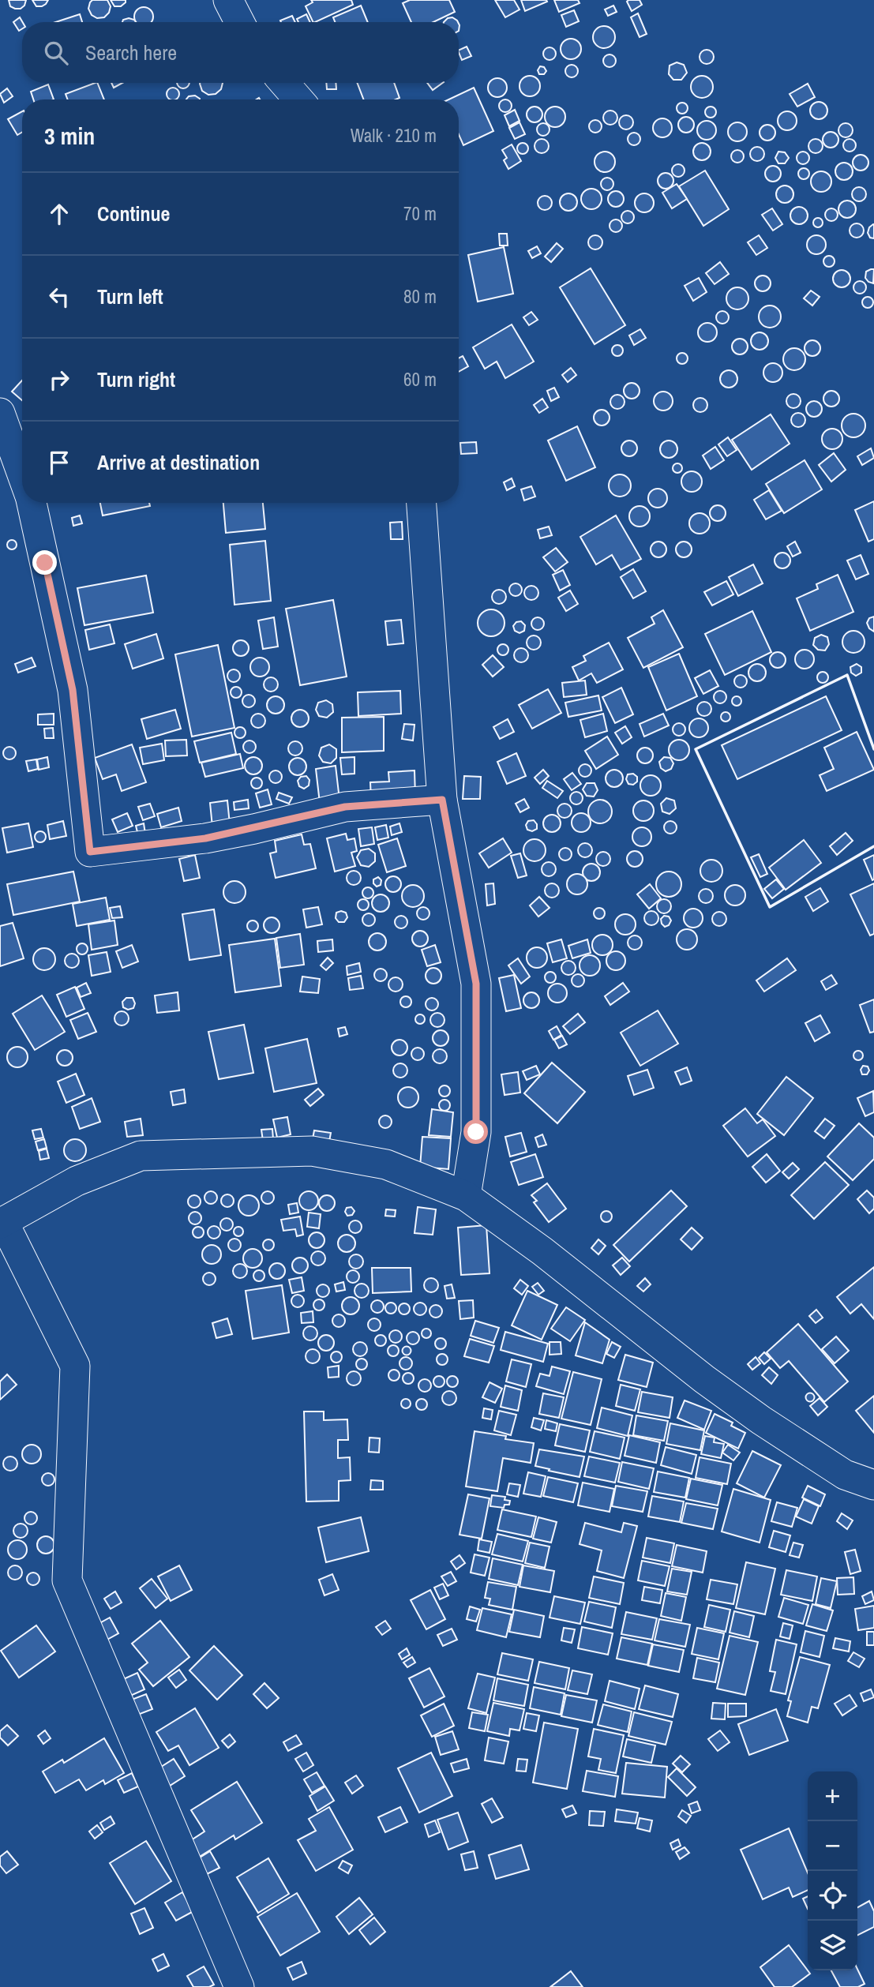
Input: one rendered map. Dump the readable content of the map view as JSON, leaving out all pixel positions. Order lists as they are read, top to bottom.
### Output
{
  "page": {
    "search": "Search here",
    "heading": ["3 min", "Walk · 210 m"],
    "list": [
      ["Continue", "70 m"],
      ["Turn left", "80 m"],
      ["Turn right", "60 m"],
      "Arrive at destination"
    ],
    "map_buttons": ["+", "−"]
  }
}
